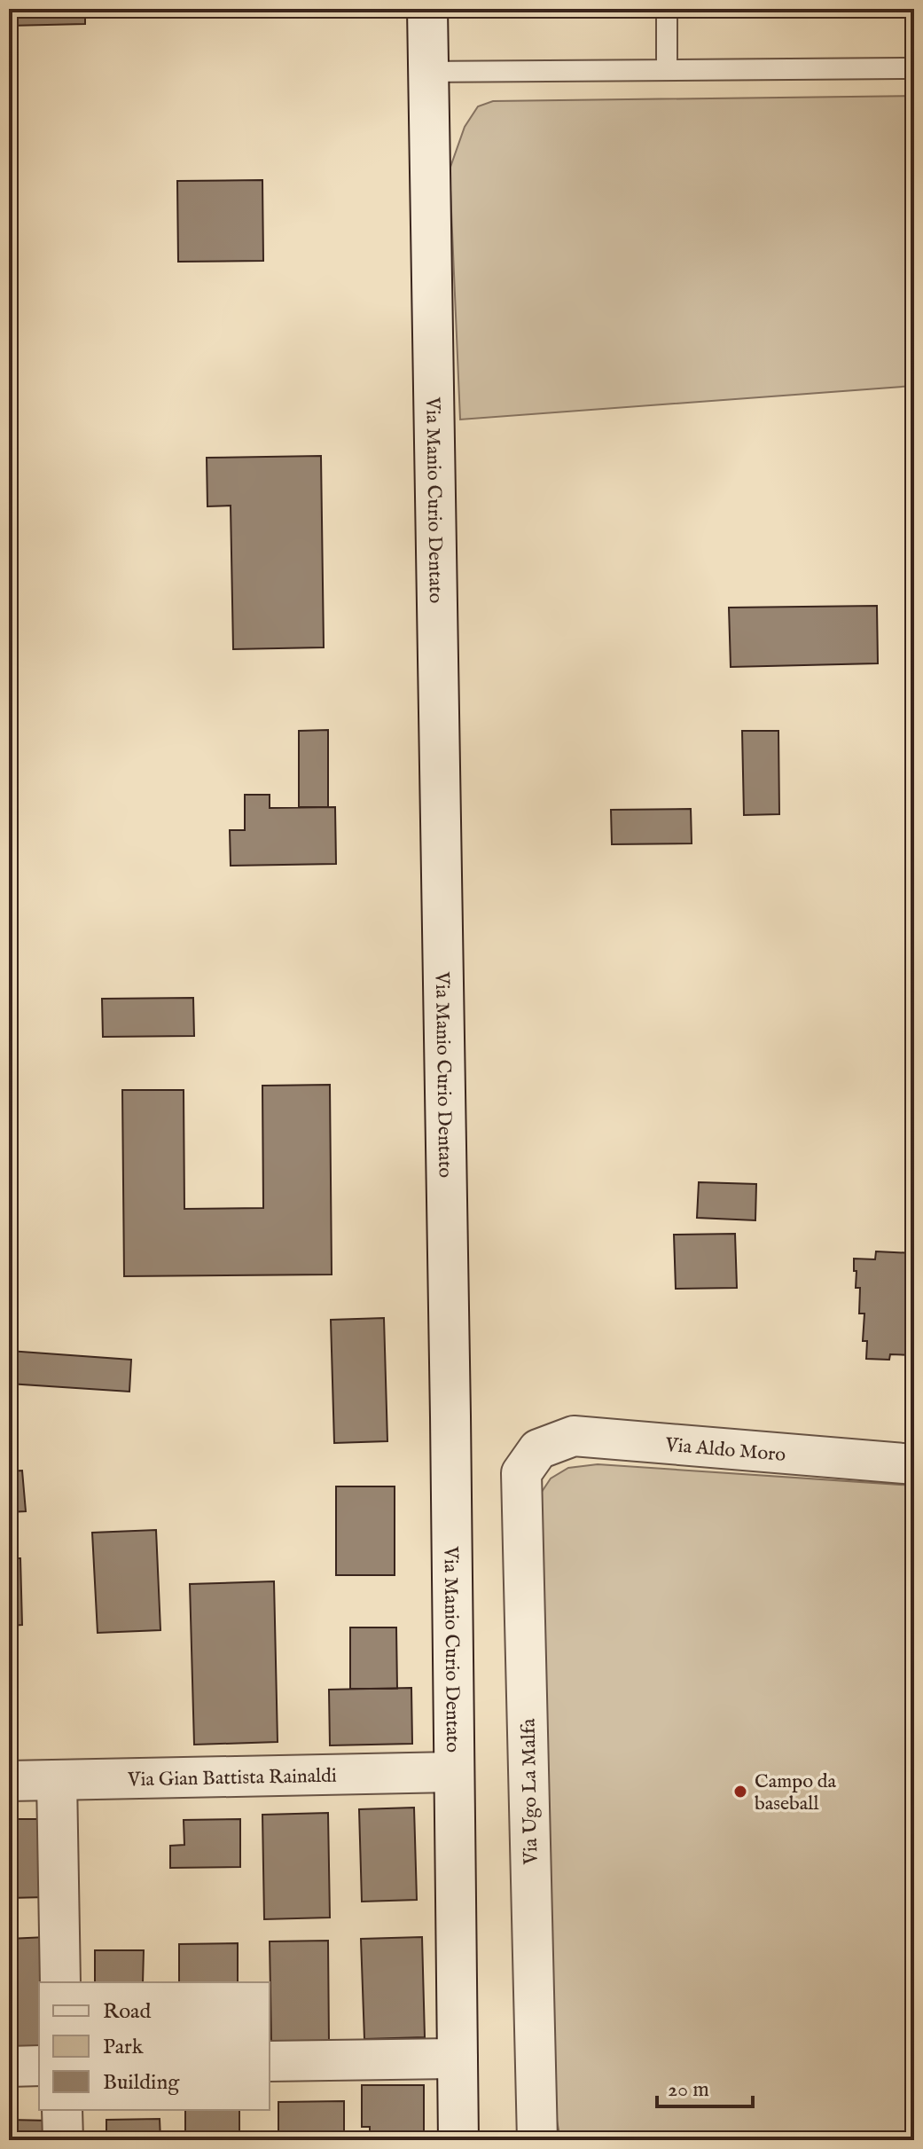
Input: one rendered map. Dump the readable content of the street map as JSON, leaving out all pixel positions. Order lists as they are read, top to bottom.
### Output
{
  "streets": {
    "main road": [
      "Via Manio Curio Dentato",
      "Via Aldo Moro",
      "Via Gian Battista Rainaldi",
      "Via Ugo La Malfa"
    ]
  },
  "crossings": [
    ["Via Manio Curio Dentato", "Via Gian Battista Rainaldi"],
    ["Via Aldo Moro", "Via Ugo La Malfa"]
  ],
  "places": ["Campo da baseball"],
  "legend": ["Road", "Park", "Building"],
  "scale_bar": "20 m"
}
